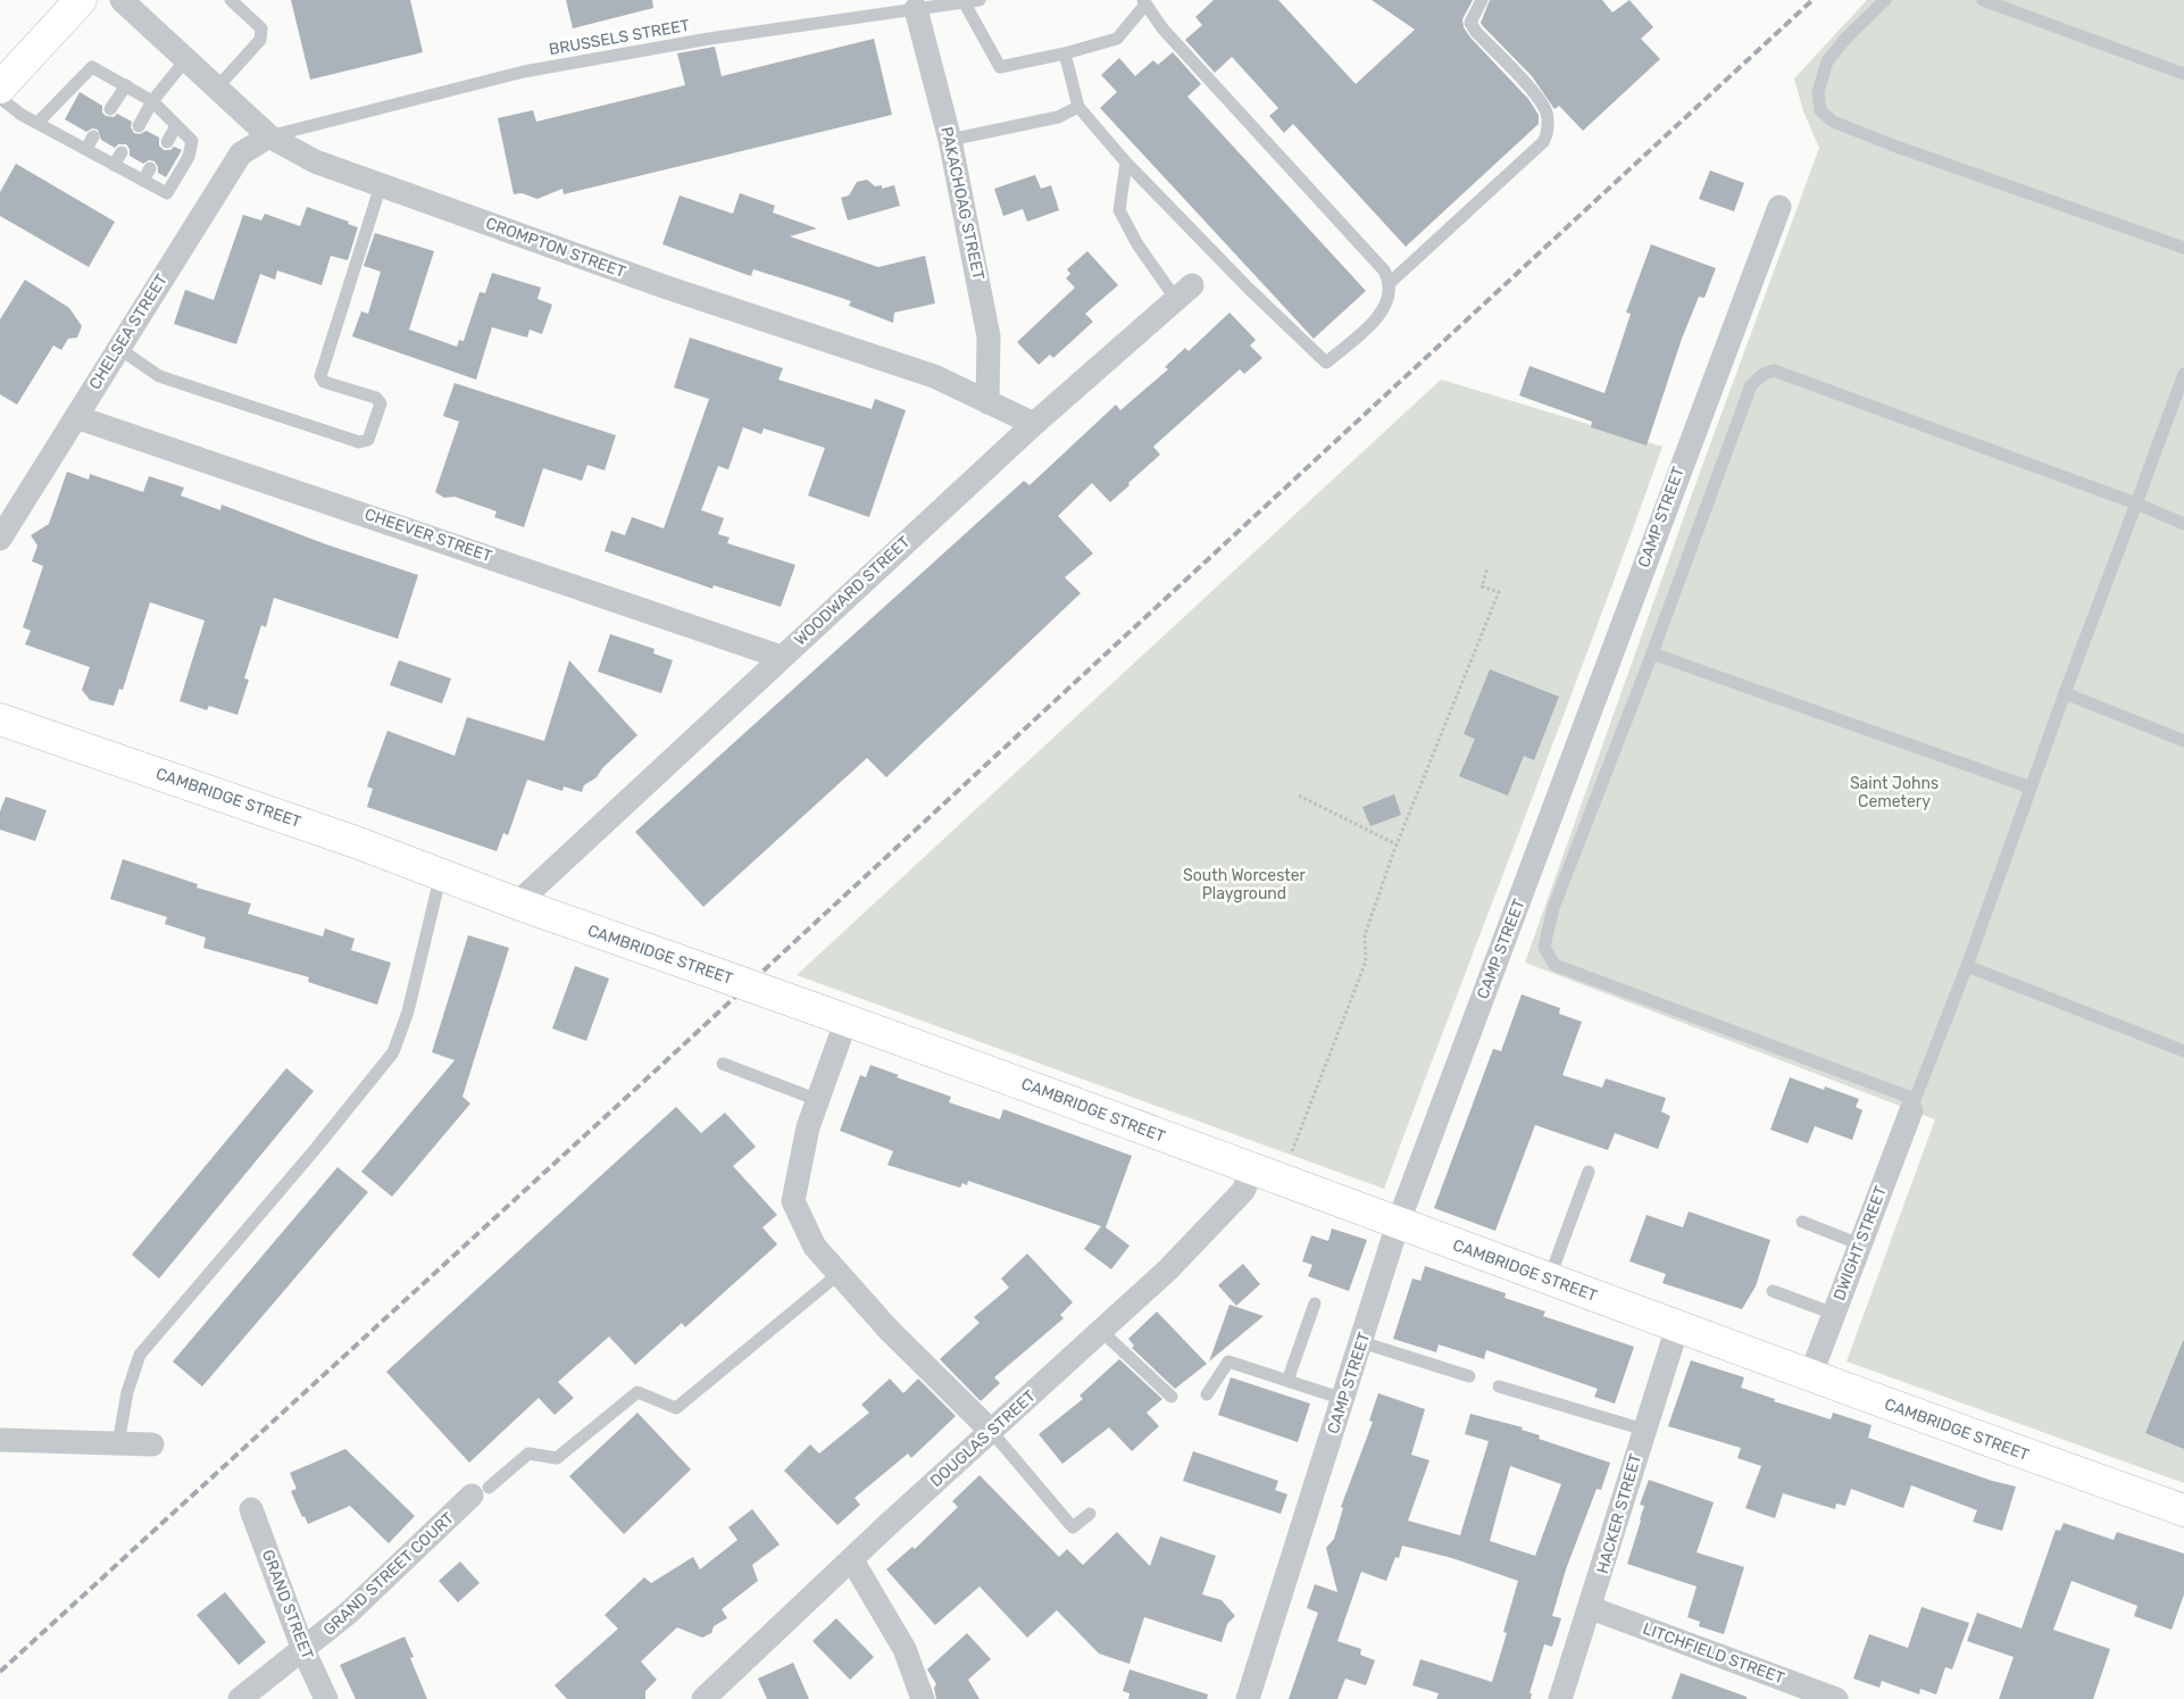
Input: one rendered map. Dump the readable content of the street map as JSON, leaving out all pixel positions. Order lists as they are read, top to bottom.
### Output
{
  "streets": {
    "main road": ["CAMBRIDGE STREET"],
    "street": [
      "PAKACHOAG STREET",
      "CROMPTON STREET",
      "CHELSEA STREET",
      "CAMP STREET",
      "CHEEVER STREET",
      "WOODWARD STREET",
      "DWIGHT STREET",
      "DOUGLAS STREET",
      "HACKER STREET",
      "GRAND STREET COURT",
      "GRAND STREET",
      "LITCHFIELD STREET"
    ],
    "lane": ["BRUSSELS STREET"]
  },
  "crossings": [
    ["BRUSSELS STREET", "PAKACHOAG STREET"],
    ["BRUSSELS STREET", "CROMPTON STREET"],
    ["BRUSSELS STREET", "CHELSEA STREET"],
    ["PAKACHOAG STREET", "CROMPTON STREET"],
    ["CROMPTON STREET", "CHELSEA STREET"],
    ["CROMPTON STREET", "WOODWARD STREET"],
    ["CHELSEA STREET", "CHEEVER STREET"],
    ["CAMP STREET", "CAMBRIDGE STREET"],
    ["CHEEVER STREET", "WOODWARD STREET"],
    ["WOODWARD STREET", "CAMBRIDGE STREET"],
    ["CAMBRIDGE STREET", "DWIGHT STREET"],
    ["CAMBRIDGE STREET", "DOUGLAS STREET"],
    ["CAMBRIDGE STREET", "HACKER STREET"],
    ["HACKER STREET", "LITCHFIELD STREET"],
    ["GRAND STREET COURT", "GRAND STREET"]
  ],
  "parks": ["Saint Johns Cemetery", "South Worcester Playground"]
}
